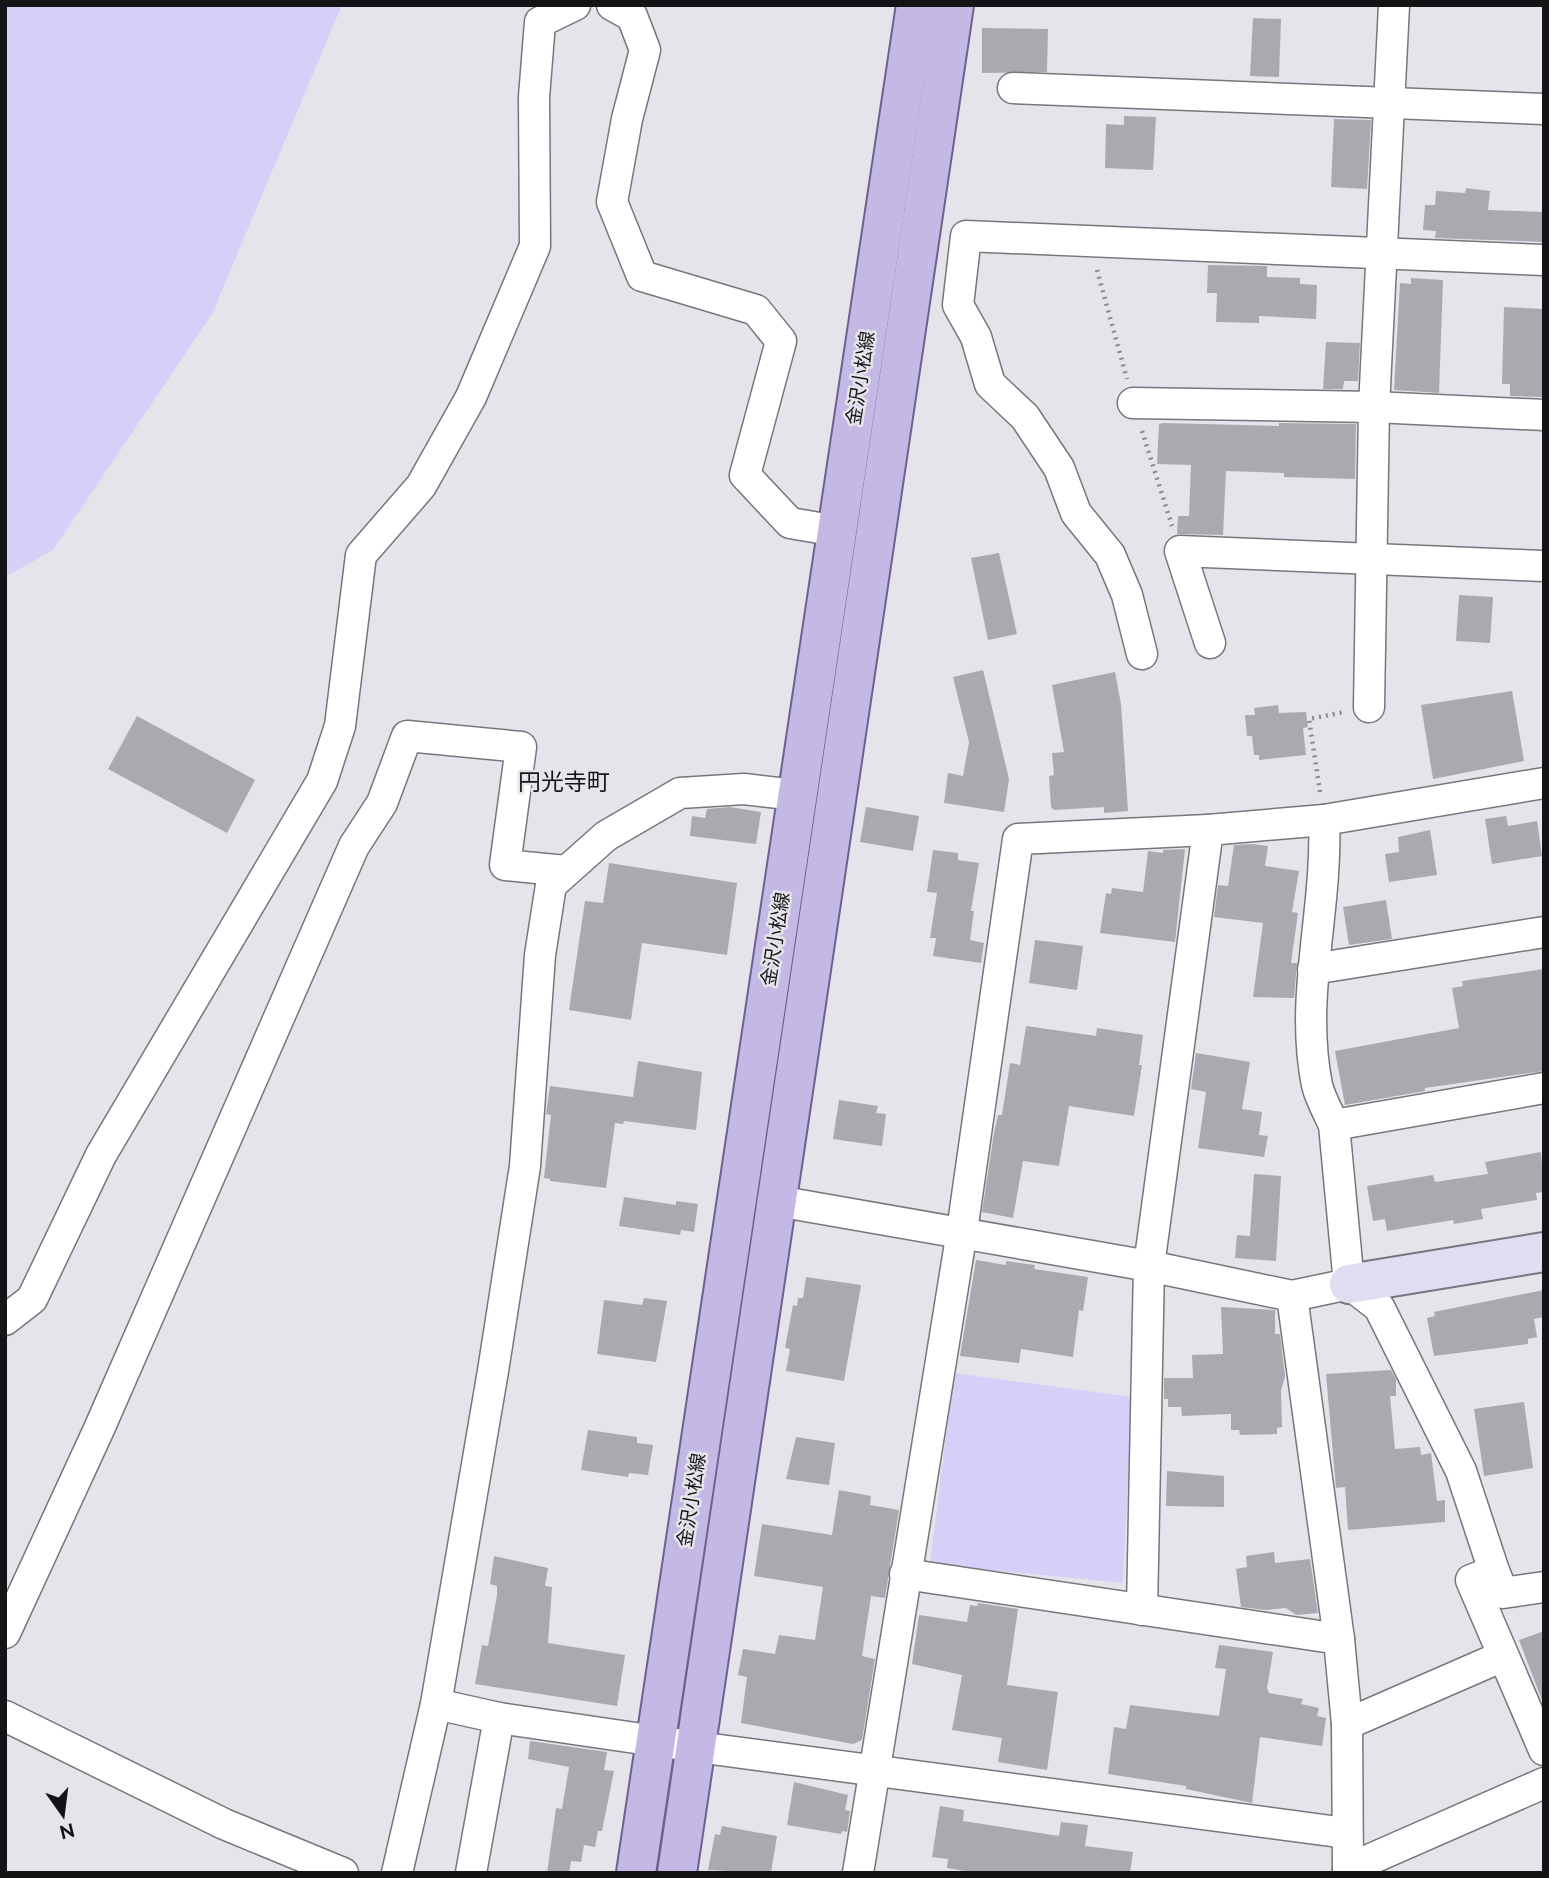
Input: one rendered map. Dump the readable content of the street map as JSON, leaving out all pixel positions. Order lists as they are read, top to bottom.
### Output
{
  "streets": {
    "main road": ["金沢小松線"]
  },
  "districts": ["円光寺町"],
  "north": "bottom"
}
